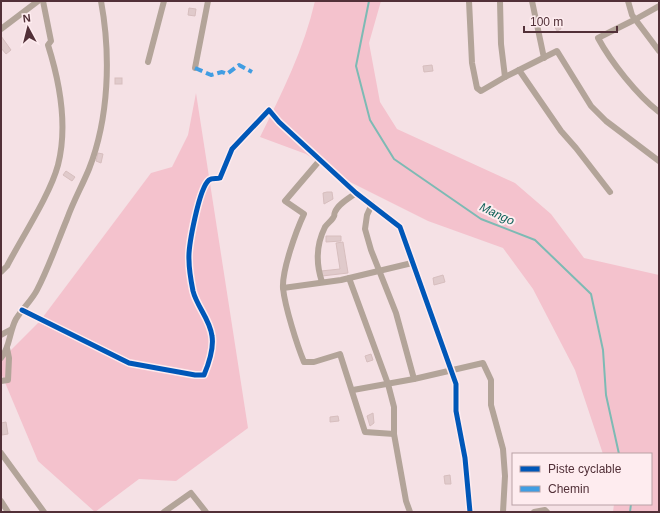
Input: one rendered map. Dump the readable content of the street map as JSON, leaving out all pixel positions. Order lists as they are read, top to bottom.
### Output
{
  "water": ["Mango"],
  "legend": ["Piste cyclable", "Chemin"],
  "scale_bar": "100 m",
  "north": "top"
}
